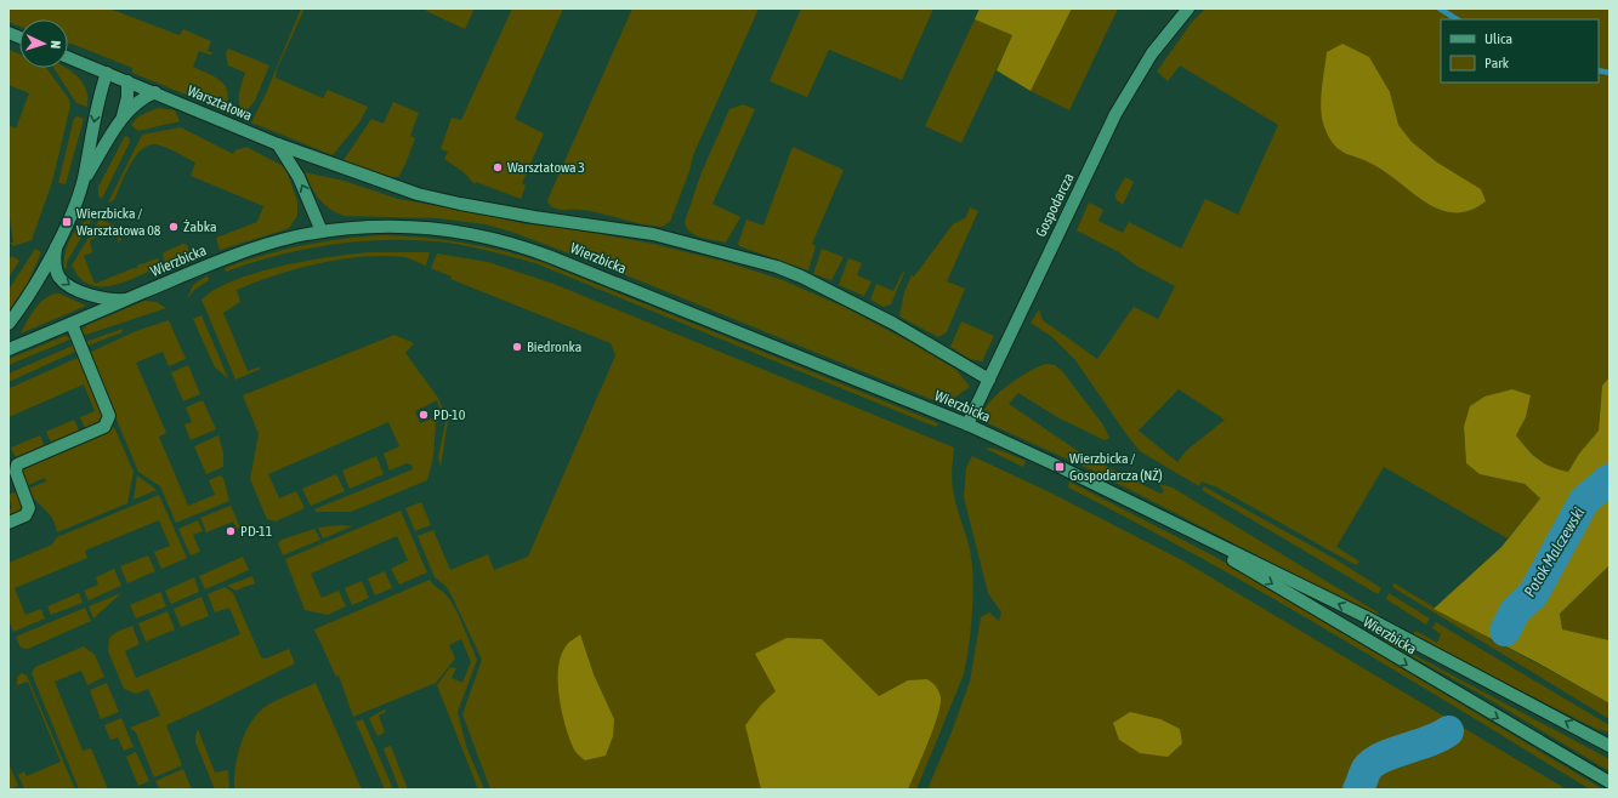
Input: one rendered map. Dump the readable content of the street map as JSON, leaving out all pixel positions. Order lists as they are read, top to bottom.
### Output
{
  "streets": {
    "street": ["Warsztatowa", "Gospodarcza", "Wierzbicka"]
  },
  "crossings": [
    ["Warsztatowa", "Gospodarcza"],
    ["Gospodarcza", "Wierzbicka"]
  ],
  "water": ["Potok Malczewski"],
  "places": {
    "other": [
      "Warsztatowa 3",
      "Żabka",
      "Biedronka",
      "PD-10",
      "PD-11"
    ],
    "transit": ["Wierzbicka / Warsztatowa 08", "Wierzbicka / Gospodarcza (NŻ)"]
  },
  "legend": ["Ulica", "Park"],
  "north": "right"
}
